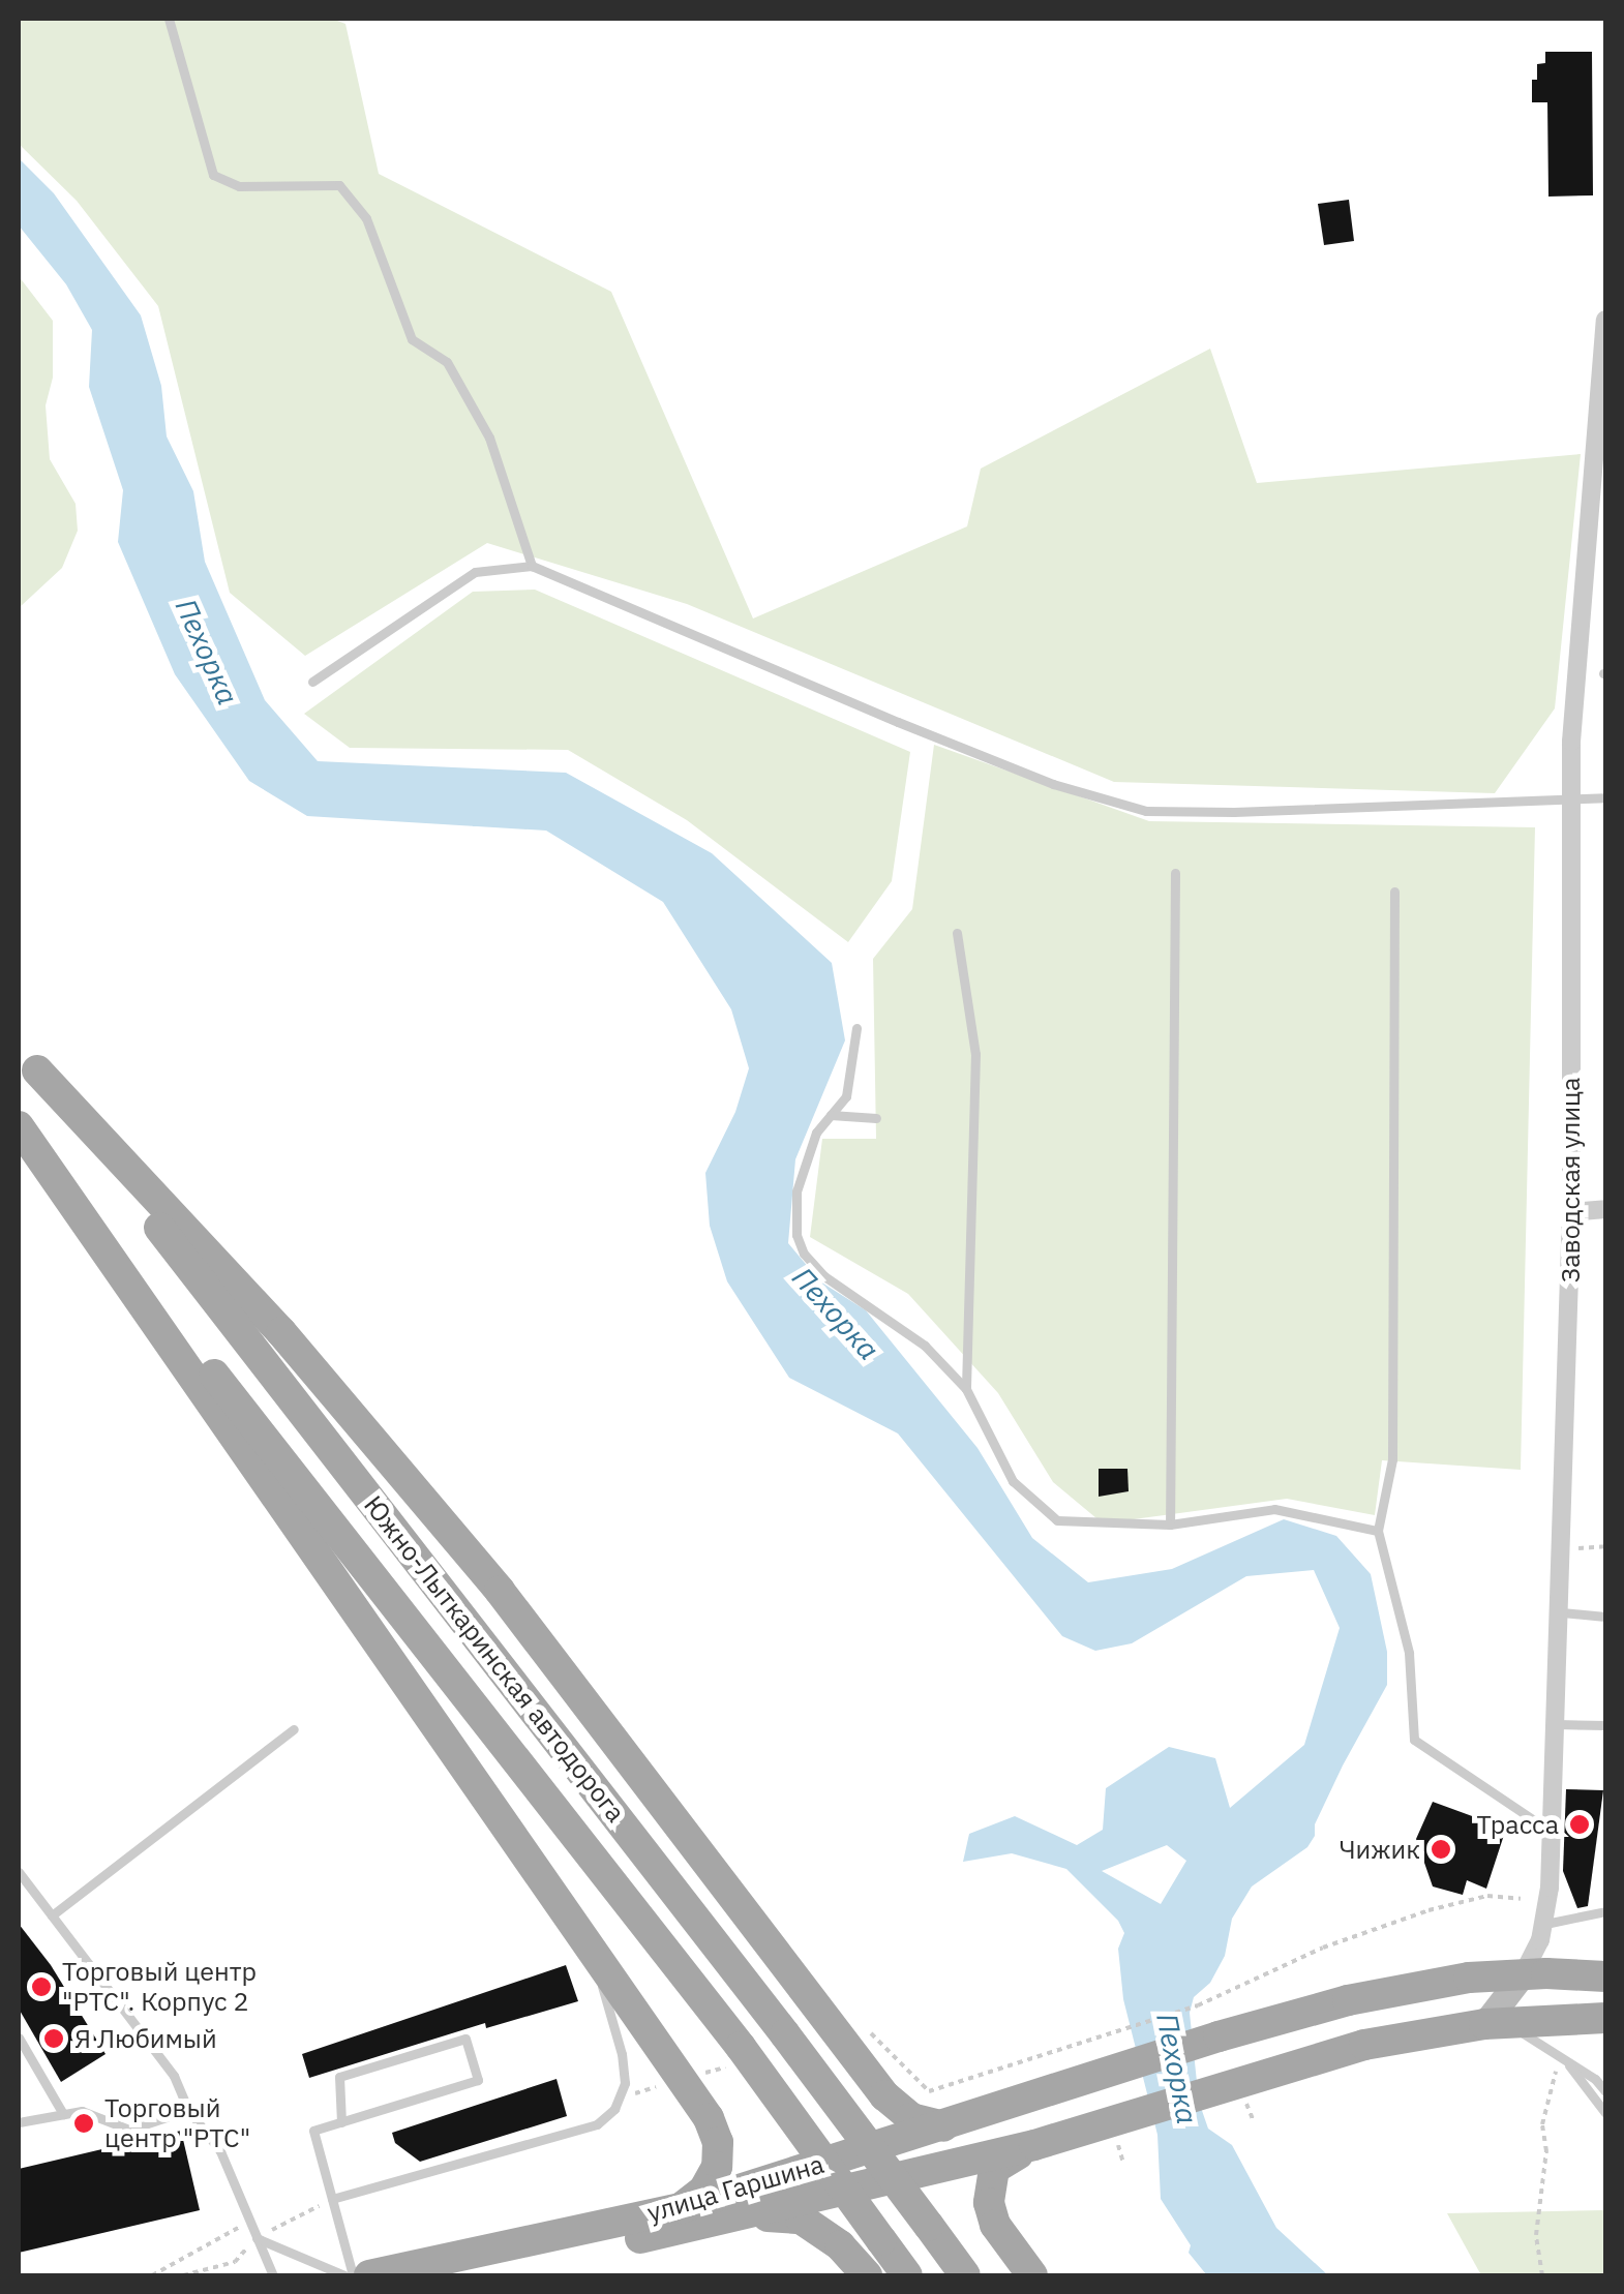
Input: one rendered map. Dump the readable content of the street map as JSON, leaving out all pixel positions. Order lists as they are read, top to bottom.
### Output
{
  "streets": {
    "main road": ["Южно-Лыткаринская автодорога", "улица Гаршина"],
    "street": ["Заводская улица"]
  },
  "crossings": [
    ["Заводская улица", "улица Гаршина"]
  ],
  "water": ["Пехорка"],
  "places": [
    "Трасса",
    "Чижик",
    "Торговый центр \"РТС\". Корпус 2",
    "Я Любимый",
    "Торговый центр \"РТС\""
  ]
}
